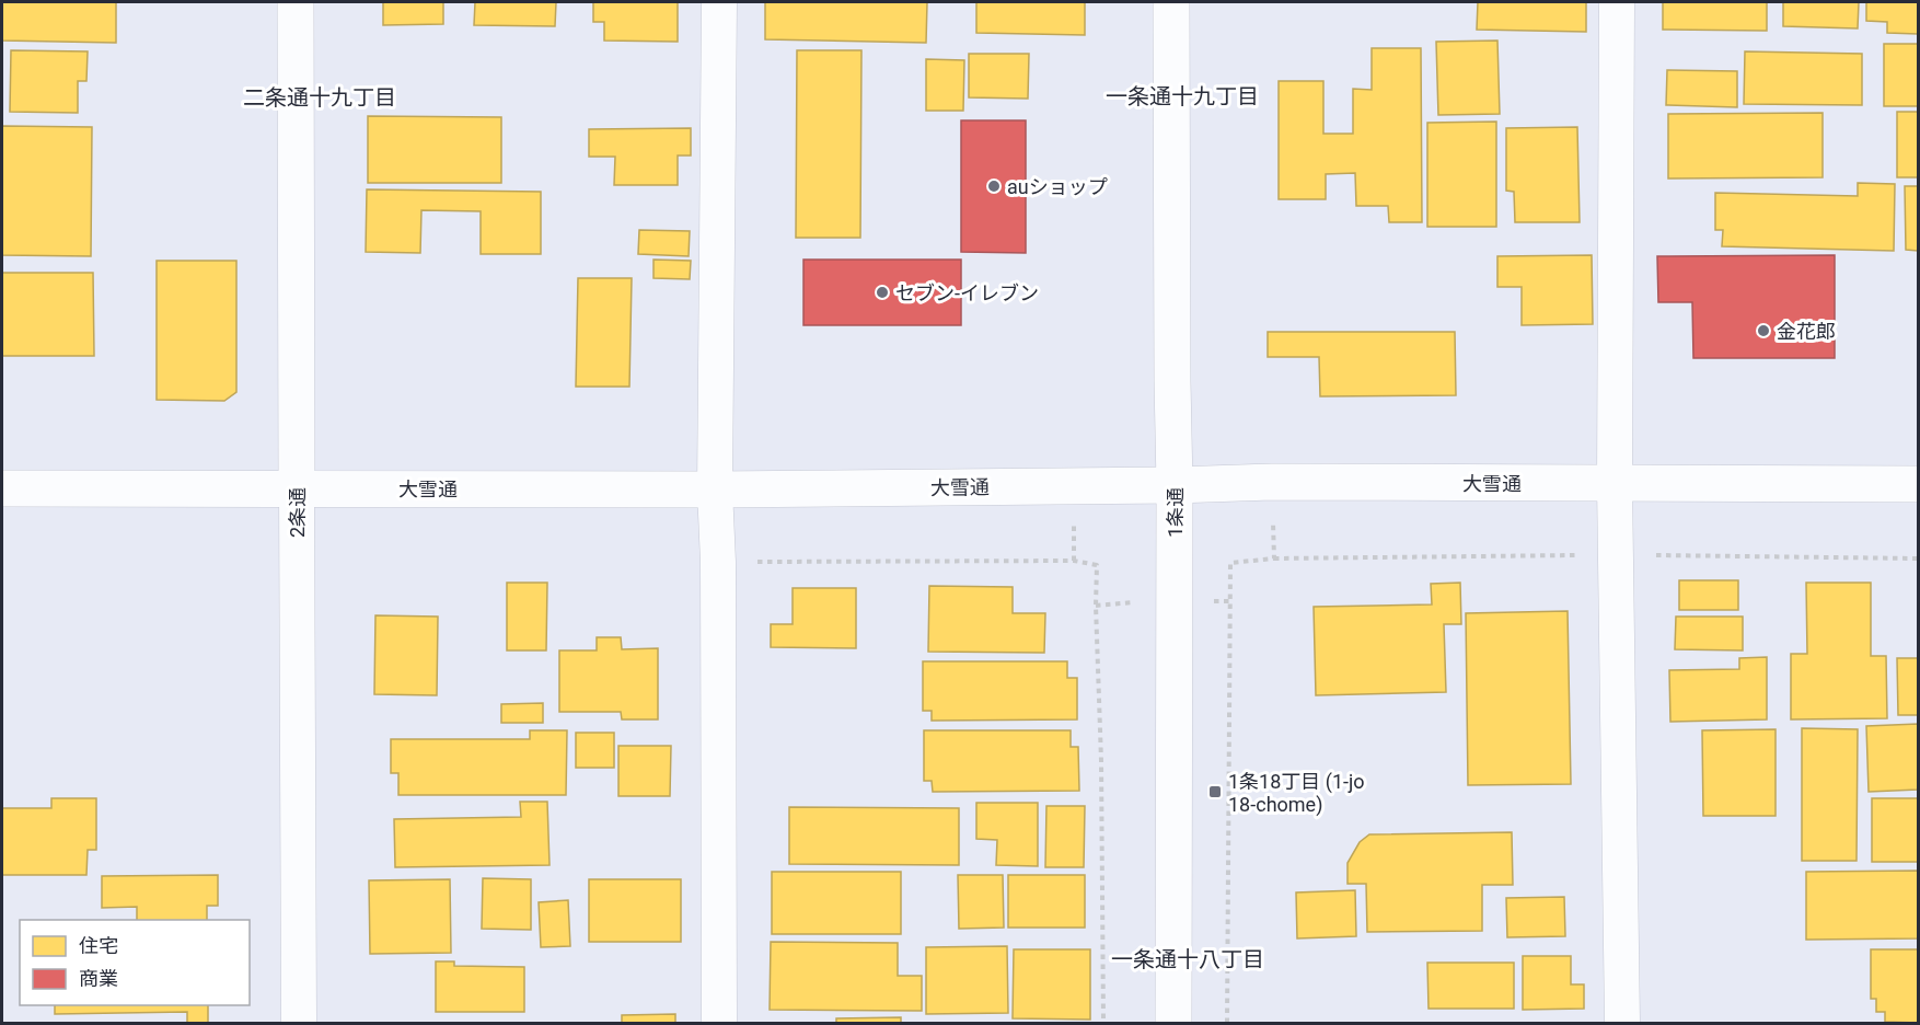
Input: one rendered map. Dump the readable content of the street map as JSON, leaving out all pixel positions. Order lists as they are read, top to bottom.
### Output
{
  "streets": {
    "main road": ["大雪通", "2条通", "1条通"]
  },
  "crossings": [
    ["大雪通", "2条通"],
    ["大雪通", "1条通"]
  ],
  "districts": ["一条通十九丁目", "二条通十九丁目", "一条通十八丁目"],
  "places": {
    "other": ["auショップ", "セブン-イレブン", "金花郎"],
    "transit": ["1条18丁目 (1-jo 18-chome)"]
  },
  "legend": ["住宅", "商業"]
}
